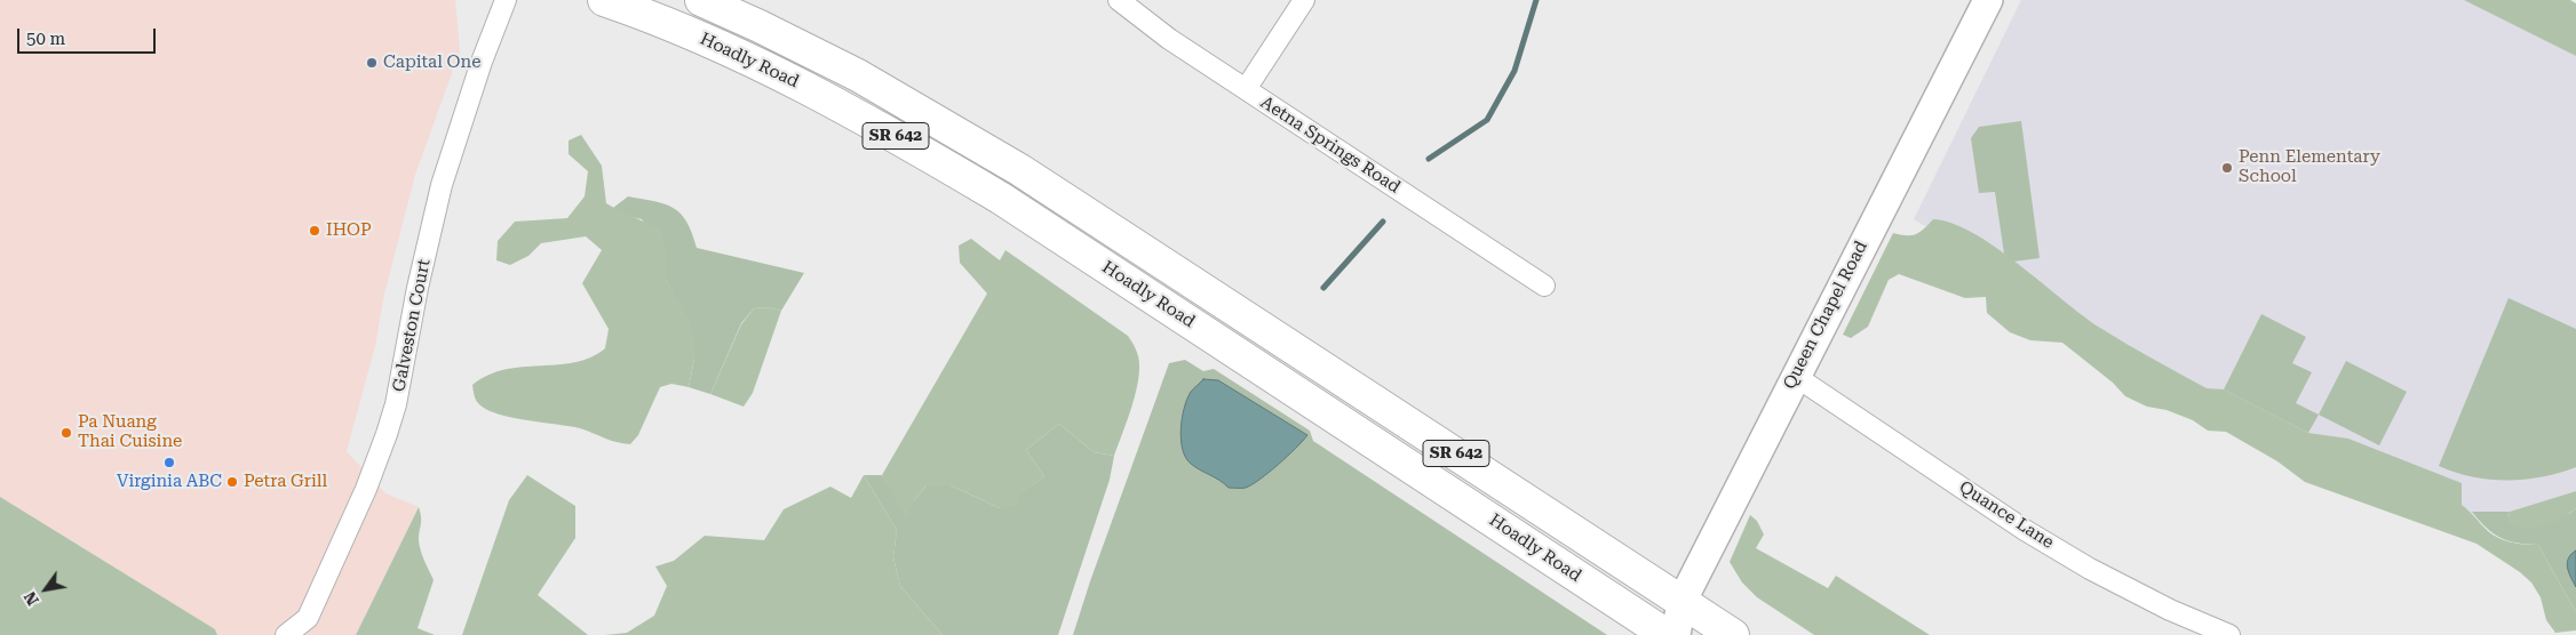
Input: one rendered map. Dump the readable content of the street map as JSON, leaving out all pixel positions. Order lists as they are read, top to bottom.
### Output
{
  "streets": {
    "main road": ["Hoadly Road", "SR 642"],
    "street": [
      "Aetna Springs Road",
      "Queen Chapel Road",
      "Galveston Court",
      "Quance Lane"
    ]
  },
  "crossings": [
    ["Hoadly Road", "Queen Chapel Road"],
    ["Queen Chapel Road", "Quance Lane"]
  ],
  "places": [
    "Capital One",
    "Penn Elementary School",
    "IHOP",
    "Pa Nuang Thai Cuisine",
    "Virginia ABC",
    "Petra Grill"
  ],
  "scale_bar": "50 m",
  "north": "bottom left"
}
